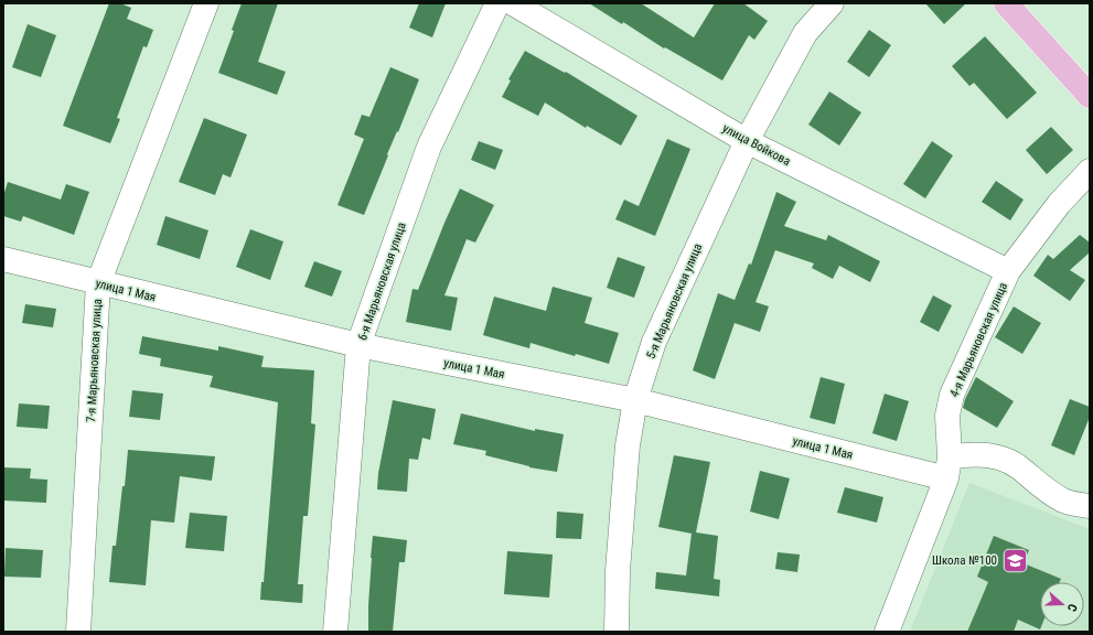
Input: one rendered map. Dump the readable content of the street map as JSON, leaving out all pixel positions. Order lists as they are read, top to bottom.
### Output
{
  "streets": {
    "street": [
      "улица Войкова",
      "6-я Марьяновская улица",
      "улица 1 Мая",
      "5-я Марьяновская улица",
      "4-я Марьяновская улица",
      "7-я Марьяновская улица"
    ]
  },
  "crossings": [
    ["улица Войкова", "5-я Марьяновская улица"],
    ["улица Войкова", "4-я Марьяновская улица"],
    ["6-я Марьяновская улица", "улица 1 Мая"],
    ["улица 1 Мая", "5-я Марьяновская улица"],
    ["улица 1 Мая", "4-я Марьяновская улица"],
    ["улица 1 Мая", "7-я Марьяновская улица"]
  ],
  "places": {
    "school or university": ["Школа №100"]
  },
  "north": "right"
}
